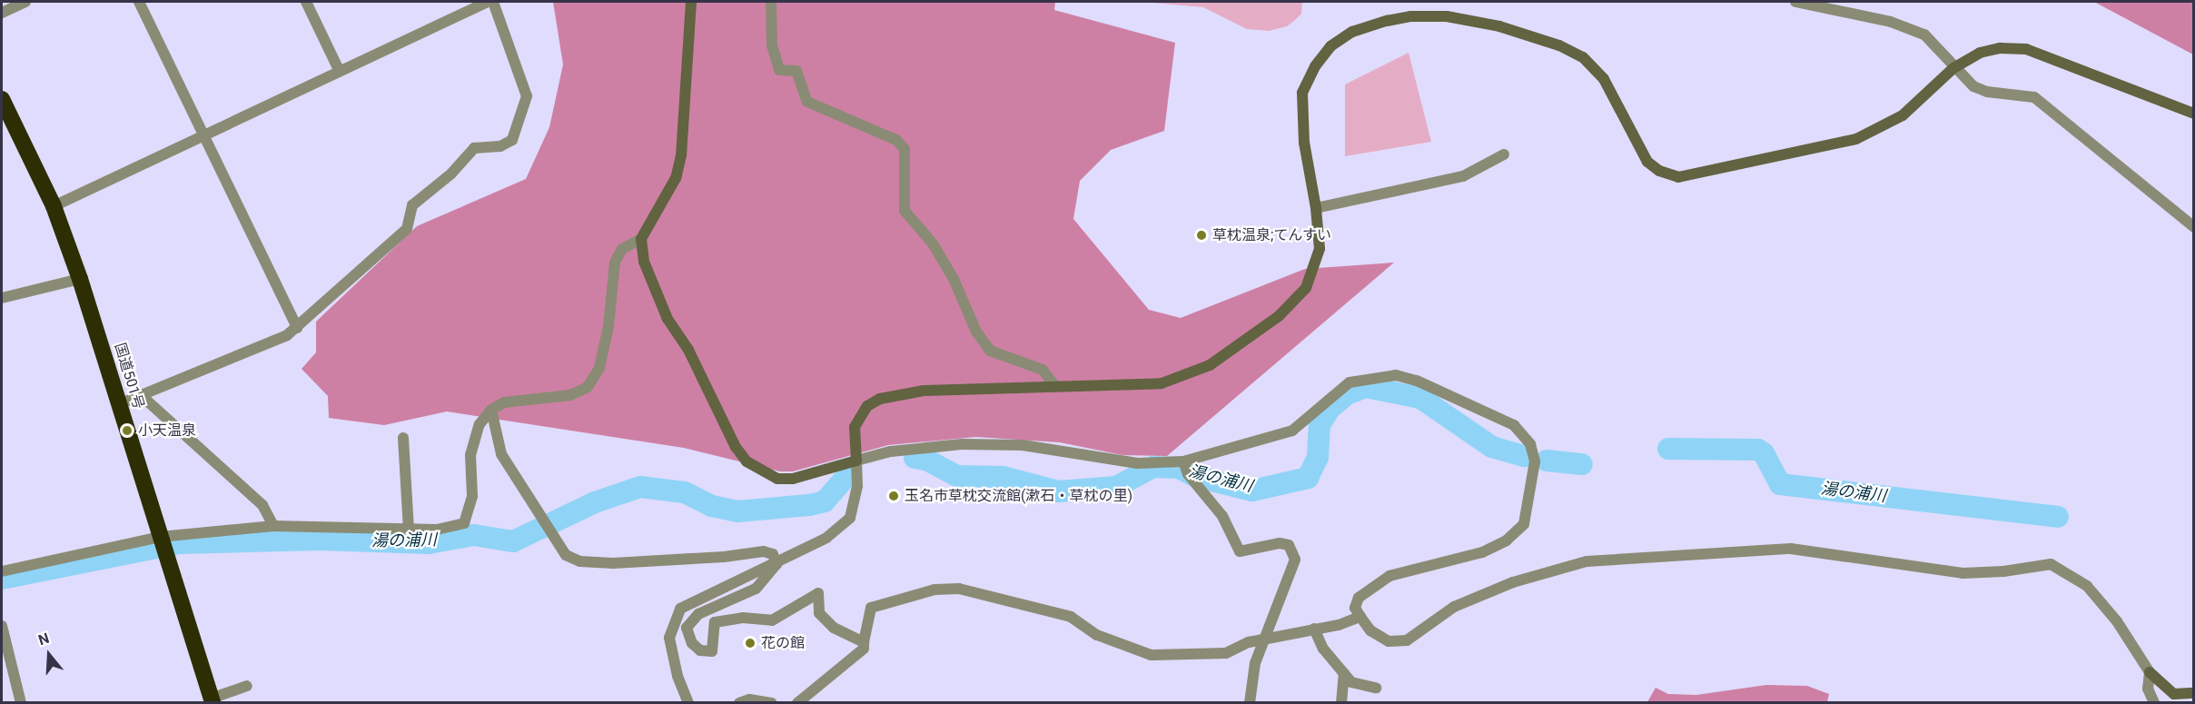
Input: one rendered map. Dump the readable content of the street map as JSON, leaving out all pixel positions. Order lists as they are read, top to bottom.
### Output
{
  "streets": {
    "highway": ["国道501号"]
  },
  "water": ["湯の浦川"],
  "places": [
    "草枕温泉;てんすい",
    "小天温泉",
    "玉名市草枕交流館(漱石・草枕の里)",
    "花の館"
  ],
  "north": "top"
}
